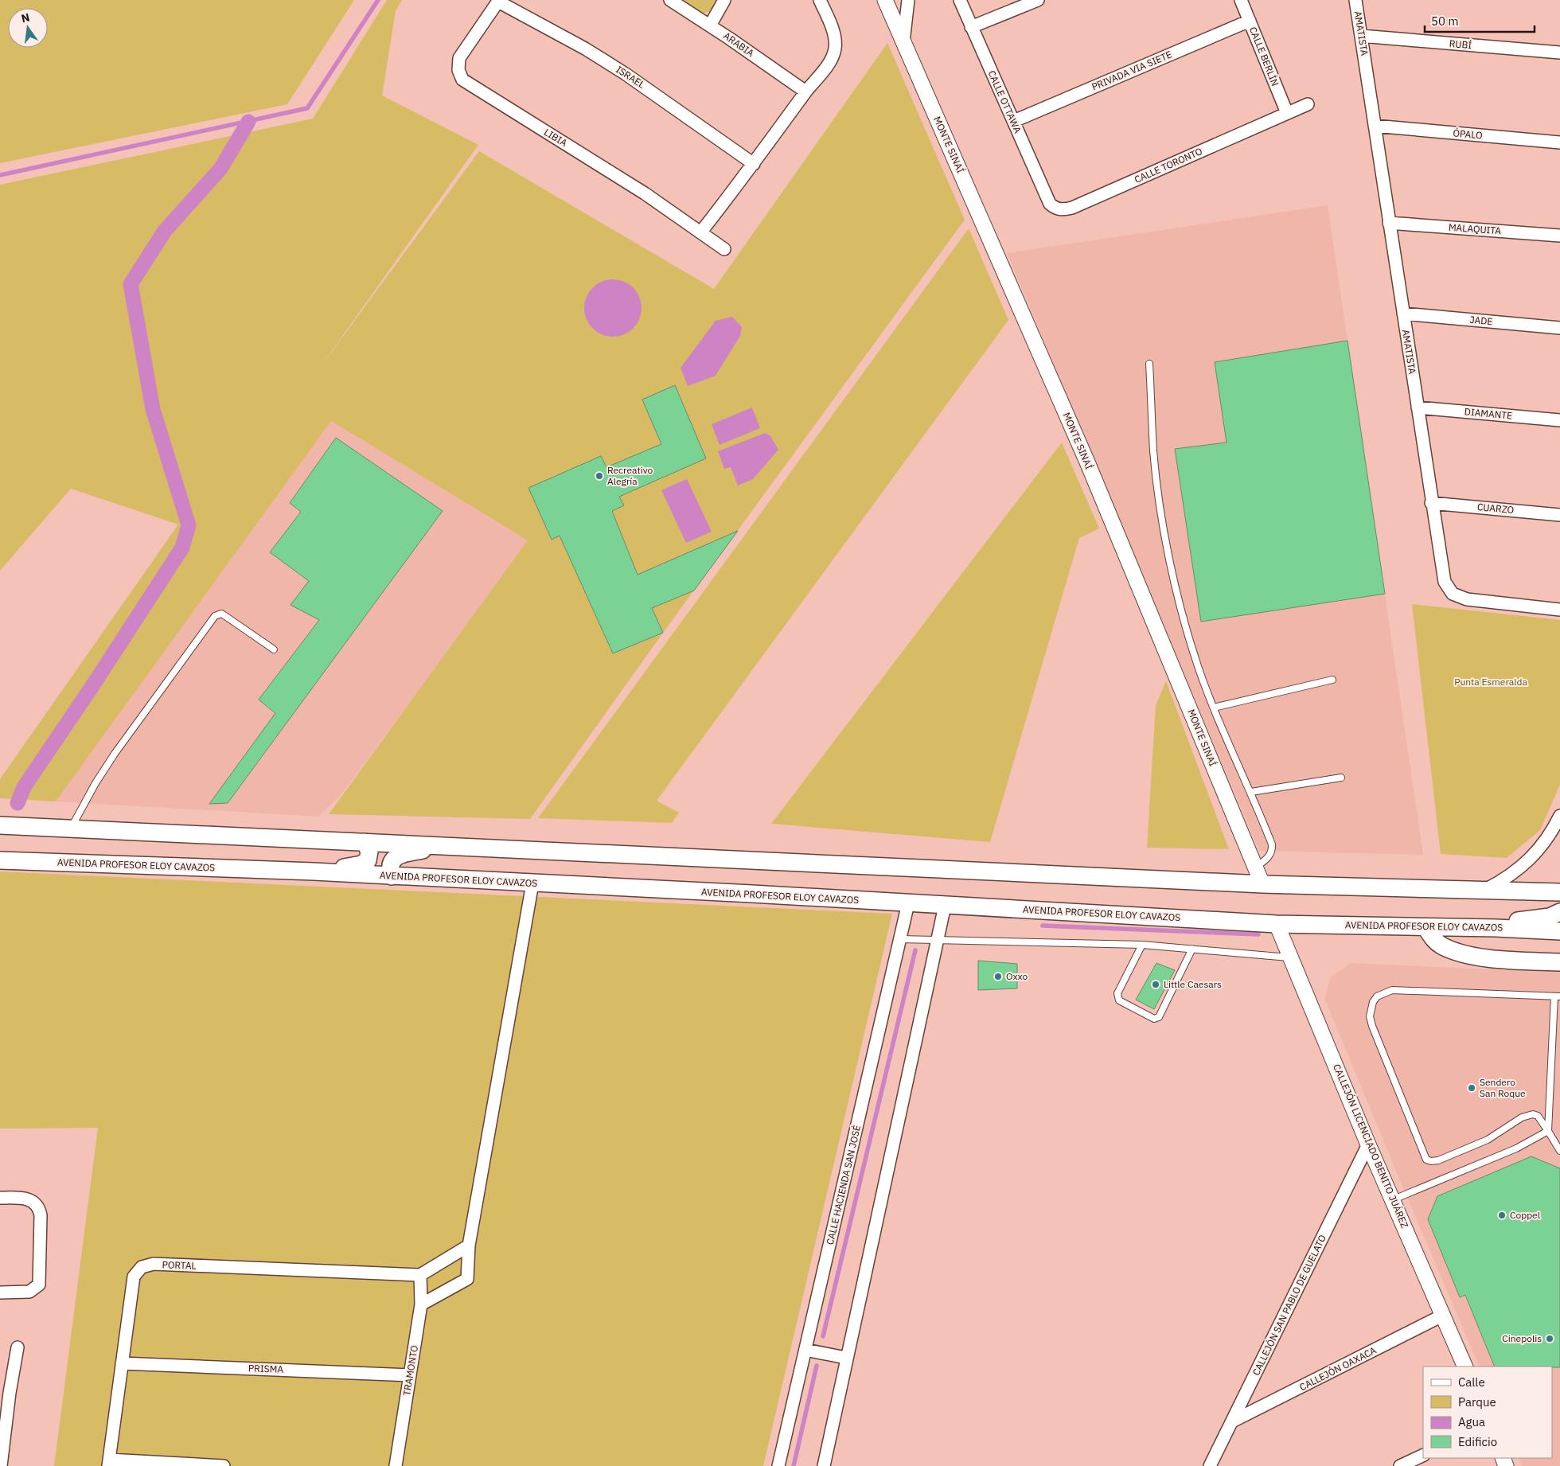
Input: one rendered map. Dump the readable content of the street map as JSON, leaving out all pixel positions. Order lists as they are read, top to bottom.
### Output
{
  "streets": {
    "main road": ["AVENIDA PROFESOR ELOY CAVAZOS"],
    "street": [
      "AMATISTA",
      "ARABIA",
      "RUBÍ",
      "CALLE BERLÍN",
      "PRIVADA VIA SIETE",
      "ISRAEL",
      "CALLE OTTAWA",
      "ÓPALO",
      "LIBIA",
      "MONTE SINAÍ",
      "CALLE TORONTO",
      "MALAQUITA",
      "JADE",
      "DIAMANTE",
      "CUARZO",
      "CALLEJÓN LICENCIADO BENITO JUÁREZ",
      "CALLE HACIENDA SAN JOSÉ",
      "PORTAL",
      "CALLEJÓN SAN PABLO DE GUELATO",
      "PRISMA",
      "CALLEJÓN OAXACA",
      "TRAMONTO"
    ]
  },
  "crossings": [
    ["AMATISTA", "RUBÍ"],
    ["AMATISTA", "ÓPALO"],
    ["AMATISTA", "MALAQUITA"],
    ["AMATISTA", "JADE"],
    ["AMATISTA", "DIAMANTE"],
    ["AMATISTA", "CUARZO"],
    ["CALLE BERLÍN", "PRIVADA VIA SIETE"],
    ["CALLE BERLÍN", "CALLE TORONTO"],
    ["PRIVADA VIA SIETE", "CALLE OTTAWA"],
    ["ISRAEL", "LIBIA"],
    ["CALLE OTTAWA", "CALLE TORONTO"],
    ["AVENIDA PROFESOR ELOY CAVAZOS", "CALLEJÓN LICENCIADO BENITO JUÁREZ"],
    ["AVENIDA PROFESOR ELOY CAVAZOS", "CALLE HACIENDA SAN JOSÉ"],
    ["CALLEJÓN LICENCIADO BENITO JUÁREZ", "CALLEJÓN SAN PABLO DE GUELATO"],
    ["CALLEJÓN LICENCIADO BENITO JUÁREZ", "CALLEJÓN OAXACA"],
    ["PORTAL", "PRISMA"],
    ["PORTAL", "TRAMONTO"],
    ["CALLEJÓN SAN PABLO DE GUELATO", "CALLEJÓN OAXACA"],
    ["PRISMA", "TRAMONTO"]
  ],
  "parks": ["Punta Esmeralda"],
  "places": [
    "Recreativo Alegría",
    "Oxxo",
    "Little Caesars",
    "Sendero San Roque",
    "Coppel",
    "Cinepolis"
  ],
  "legend": [
    "Calle",
    "Parque",
    "Agua",
    "Edificio"
  ],
  "scale_bar": "50 m",
  "north": "top"
}
